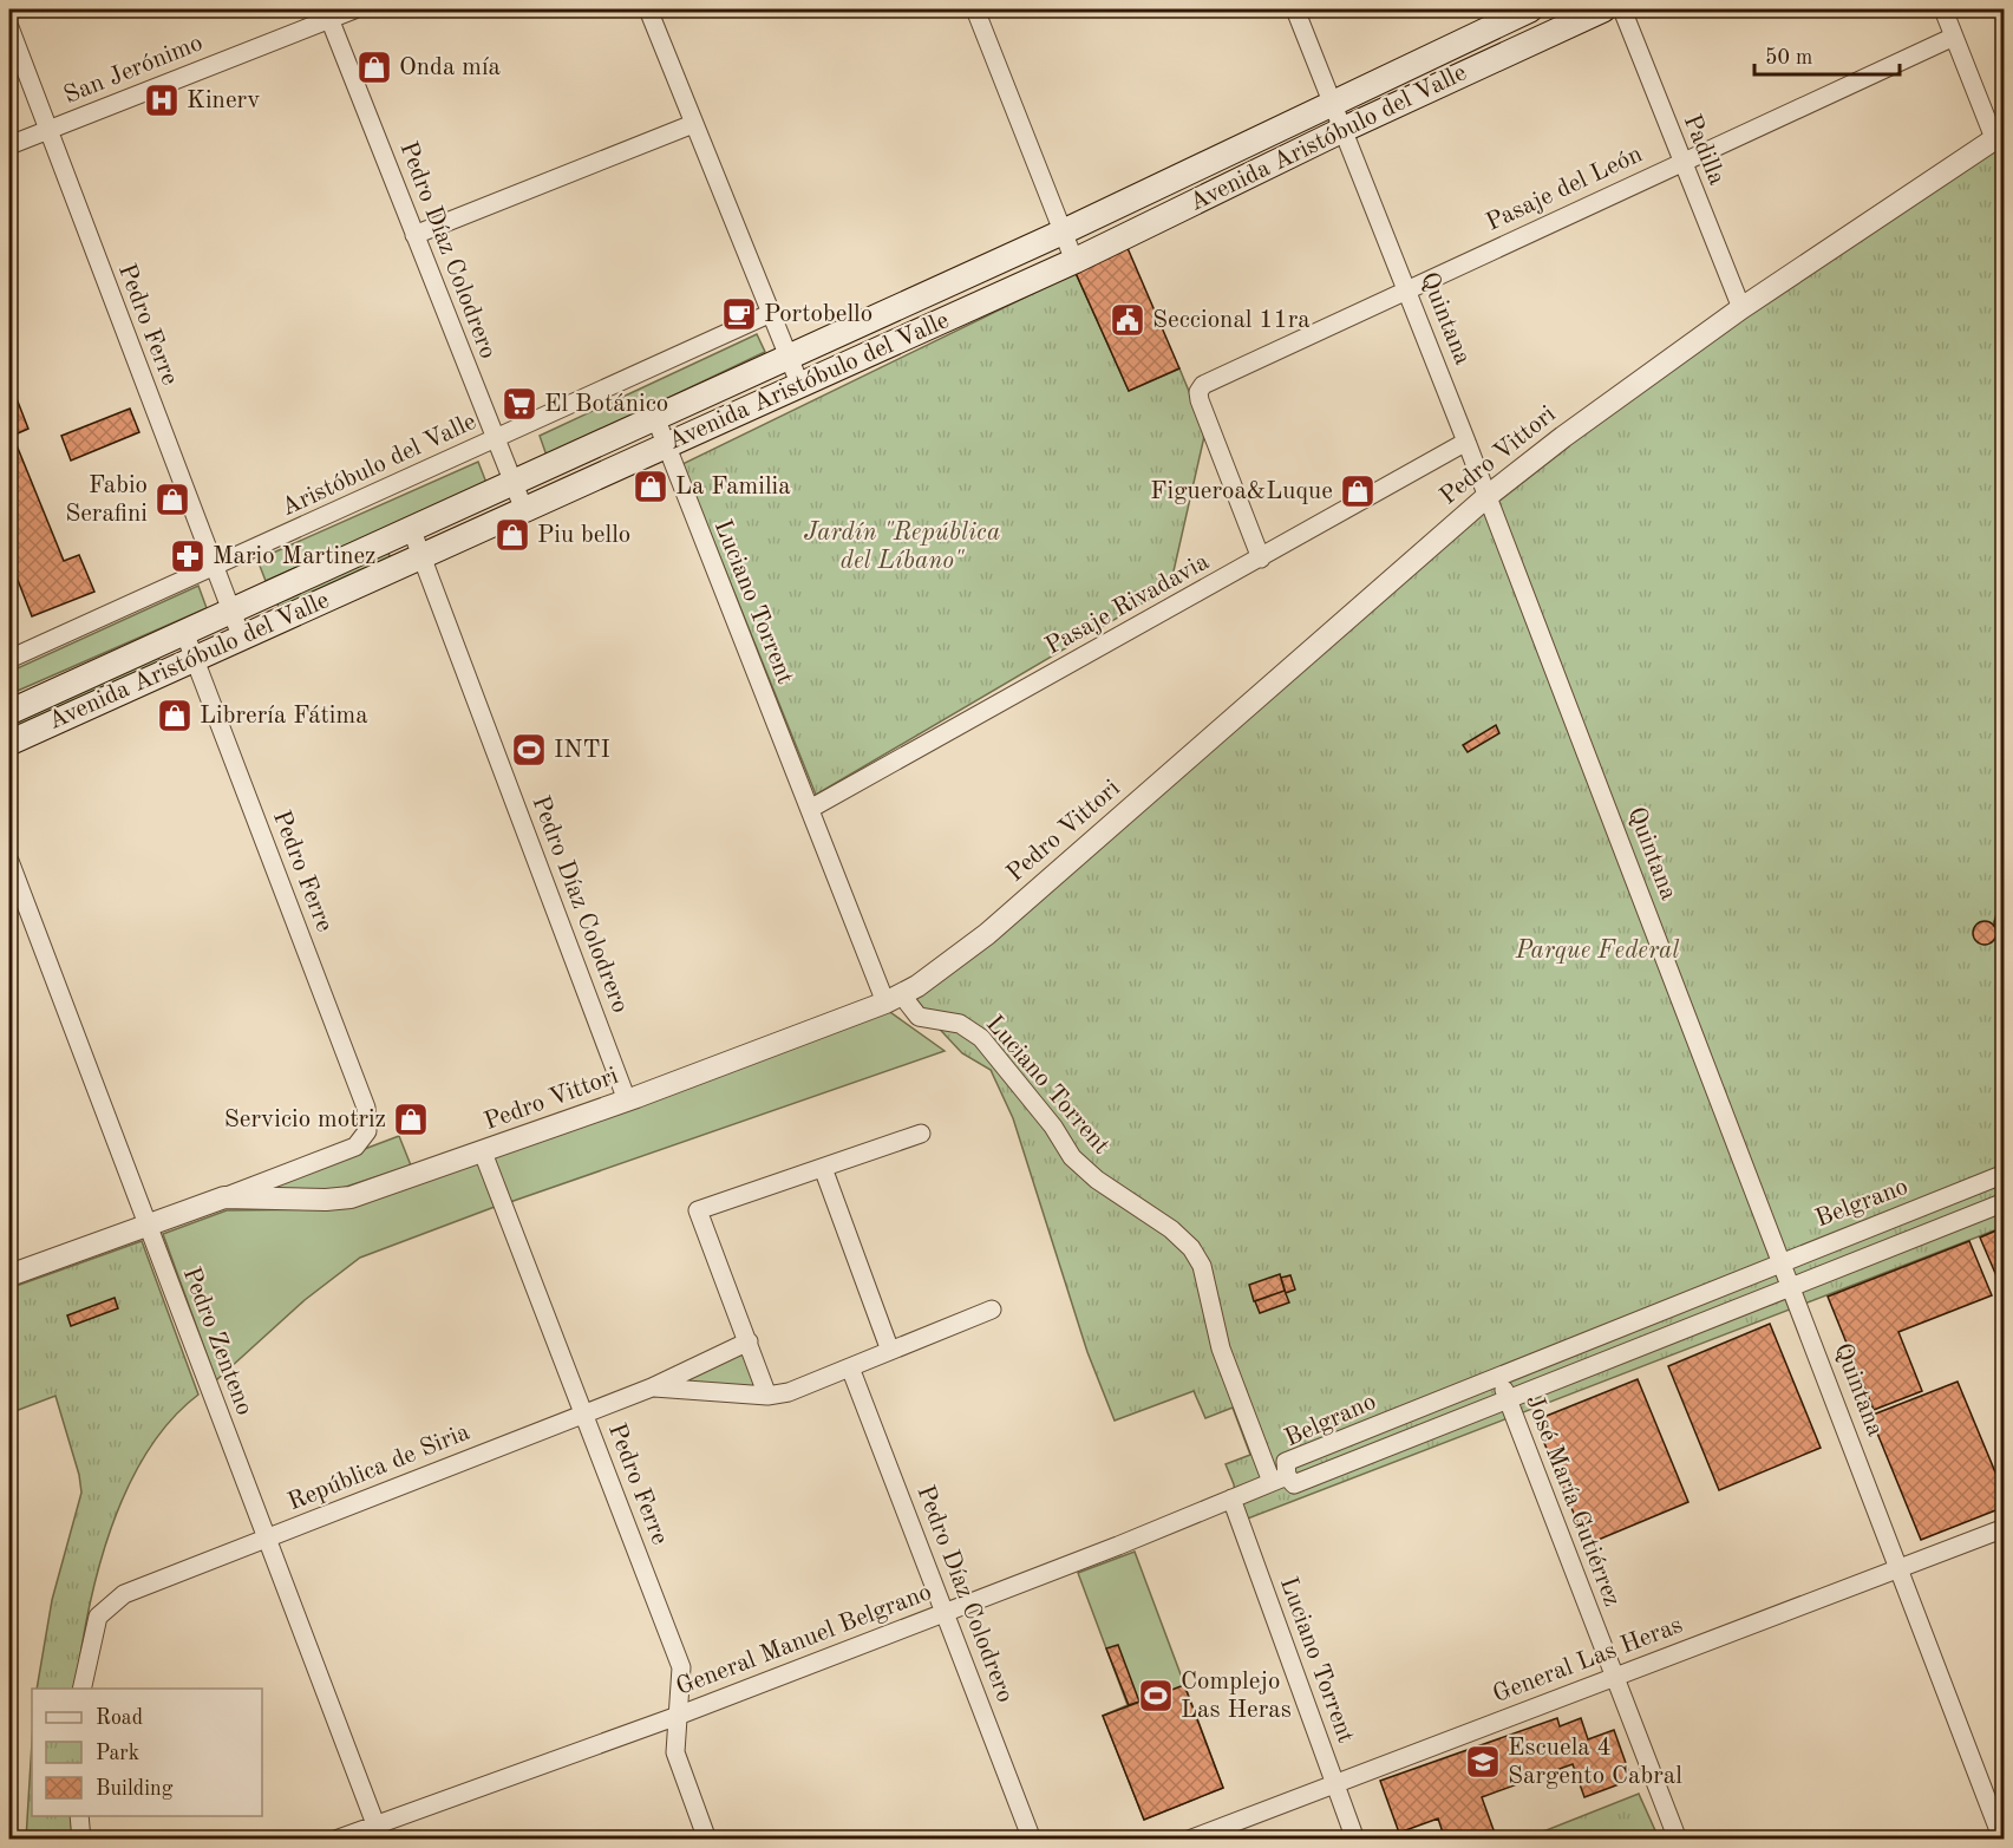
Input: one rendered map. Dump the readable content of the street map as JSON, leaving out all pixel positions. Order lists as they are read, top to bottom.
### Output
{
  "streets": {
    "main road": ["Avenida Aristóbulo del Valle"],
    "street": [
      "San Jerónimo",
      "Padilla",
      "Pasaje del León",
      "Pedro Díaz Colodrero",
      "Quintana",
      "Pedro Ferre",
      "Pedro Vittori",
      "Aristóbulo del Valle",
      "Luciano Torrent",
      "Pasaje Rivadavia",
      "Belgrano",
      "Pedro Zenteno",
      "República de Siria",
      "José María Gutiérrez",
      "General Manuel Belgrano",
      "General Las Heras"
    ]
  },
  "crossings": [
    ["San Jerónimo", "Pedro Díaz Colodrero"],
    ["San Jerónimo", "Pedro Ferre"],
    ["Avenida Aristóbulo del Valle", "Pedro Díaz Colodrero"],
    ["Avenida Aristóbulo del Valle", "Quintana"],
    ["Avenida Aristóbulo del Valle", "Pedro Ferre"],
    ["Avenida Aristóbulo del Valle", "Luciano Torrent"],
    ["Padilla", "Pasaje del León"],
    ["Padilla", "Pedro Vittori"],
    ["Pasaje del León", "Quintana"],
    ["Pasaje del León", "Pasaje Rivadavia"],
    ["Pedro Díaz Colodrero", "Pedro Vittori"],
    ["Pedro Díaz Colodrero", "Aristóbulo del Valle"],
    ["Pedro Díaz Colodrero", "República de Siria"],
    ["Pedro Díaz Colodrero", "General Manuel Belgrano"],
    ["Quintana", "Pedro Vittori"],
    ["Quintana", "Pasaje Rivadavia"],
    ["Quintana", "Belgrano"],
    ["Quintana", "General Las Heras"],
    ["Pedro Ferre", "Pedro Vittori"],
    ["Pedro Ferre", "Aristóbulo del Valle"],
    ["Pedro Ferre", "República de Siria"],
    ["Pedro Ferre", "General Manuel Belgrano"],
    ["Pedro Vittori", "Luciano Torrent"],
    ["Pedro Vittori", "Pedro Zenteno"],
    ["Luciano Torrent", "Pasaje Rivadavia"],
    ["Luciano Torrent", "Belgrano"],
    ["Luciano Torrent", "General Manuel Belgrano"],
    ["Luciano Torrent", "General Las Heras"],
    ["Belgrano", "José María Gutiérrez"],
    ["Belgrano", "General Manuel Belgrano"],
    ["Pedro Zenteno", "República de Siria"],
    ["Pedro Zenteno", "General Manuel Belgrano"],
    ["José María Gutiérrez", "General Las Heras"]
  ],
  "parks": ["Jardín \"República del Líbano\"", "Parque Federal"],
  "places": {
    "shop": [
      "Onda mía",
      "La Familia",
      "Figueroa&Luque",
      "Fabio Serafini",
      "Piu bello",
      "Librería Fátima",
      "Servicio motriz"
    ],
    "hospital": ["Kinerv"],
    "cafe": ["Portobello"],
    "public building": ["Seccional 11ra"],
    "supermarket": ["El Botánico"],
    "pharmacy": ["Mario Martinez"],
    "sports": ["INTI", "Complejo Las Heras"],
    "school or university": ["Escuela 4 Sargento Cabral"]
  },
  "legend": ["Road", "Park", "Building"],
  "scale_bar": "50 m"
}
